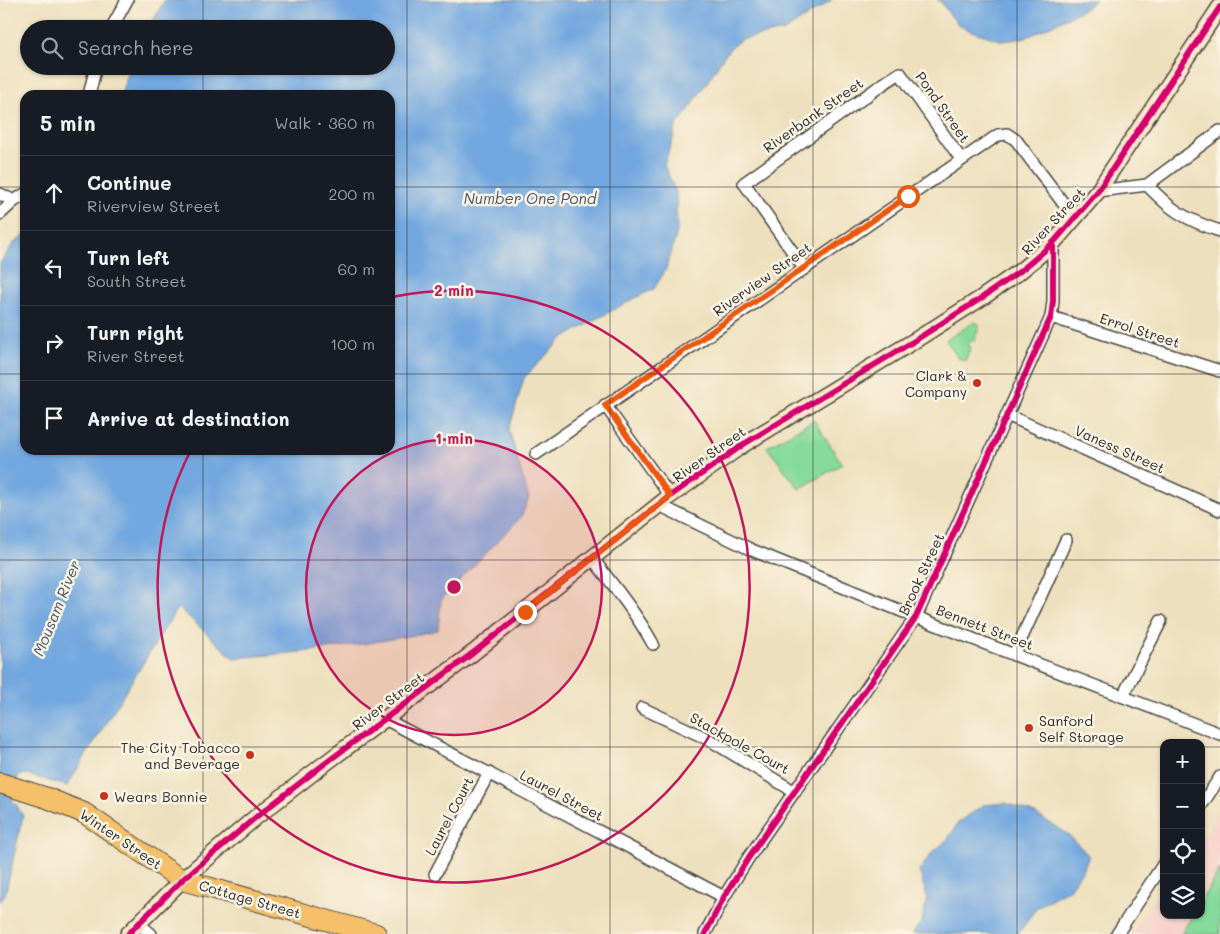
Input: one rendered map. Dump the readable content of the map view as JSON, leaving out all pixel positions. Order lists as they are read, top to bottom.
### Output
{
  "streets": {
    "highway": ["Winter Street", "Cottage Street"],
    "street": [
      "Pond Street",
      "Riverbank Street",
      "River Street",
      "Riverview Street",
      "Errol Street",
      "Vaness Street",
      "Brook Street",
      "Bennett Street",
      "Stackpole Court",
      "Laurel Street",
      "Laurel Court"
    ]
  },
  "crossings": [
    ["Pond Street", "Riverbank Street"],
    ["Pond Street", "Riverview Street"],
    ["Riverbank Street", "Riverview Street"],
    ["River Street", "Riverview Street"],
    ["River Street", "Brook Street"],
    ["River Street", "Bennett Street"],
    ["River Street", "Laurel Street"],
    ["River Street", "Winter Street"],
    ["River Street", "Cottage Street"],
    ["Errol Street", "Brook Street"],
    ["Vaness Street", "Brook Street"],
    ["Brook Street", "Bennett Street"],
    ["Brook Street", "Stackpole Court"],
    ["Brook Street", "Laurel Street"],
    ["Laurel Street", "Laurel Court"],
    ["Winter Street", "Cottage Street"]
  ],
  "water": ["Number One Pond", "Mousam River"],
  "places": [
    "Clark & Company",
    "Sanford Self Storage",
    "The City Tobacco and Beverage",
    "Wears Bonnie"
  ],
  "page": {
    "search": "Search here",
    "heading": ["5 min", "Walk · 360 m"],
    "list": [
      ["Continue", "Riverview Street", "200 m"],
      ["Turn left", "South Street", "60 m"],
      ["Turn right", "River Street", "100 m"],
      "Arrive at destination"
    ],
    "map_buttons": ["+", "−"]
  },
  "rings": ["2 min", "1 min"]
}
